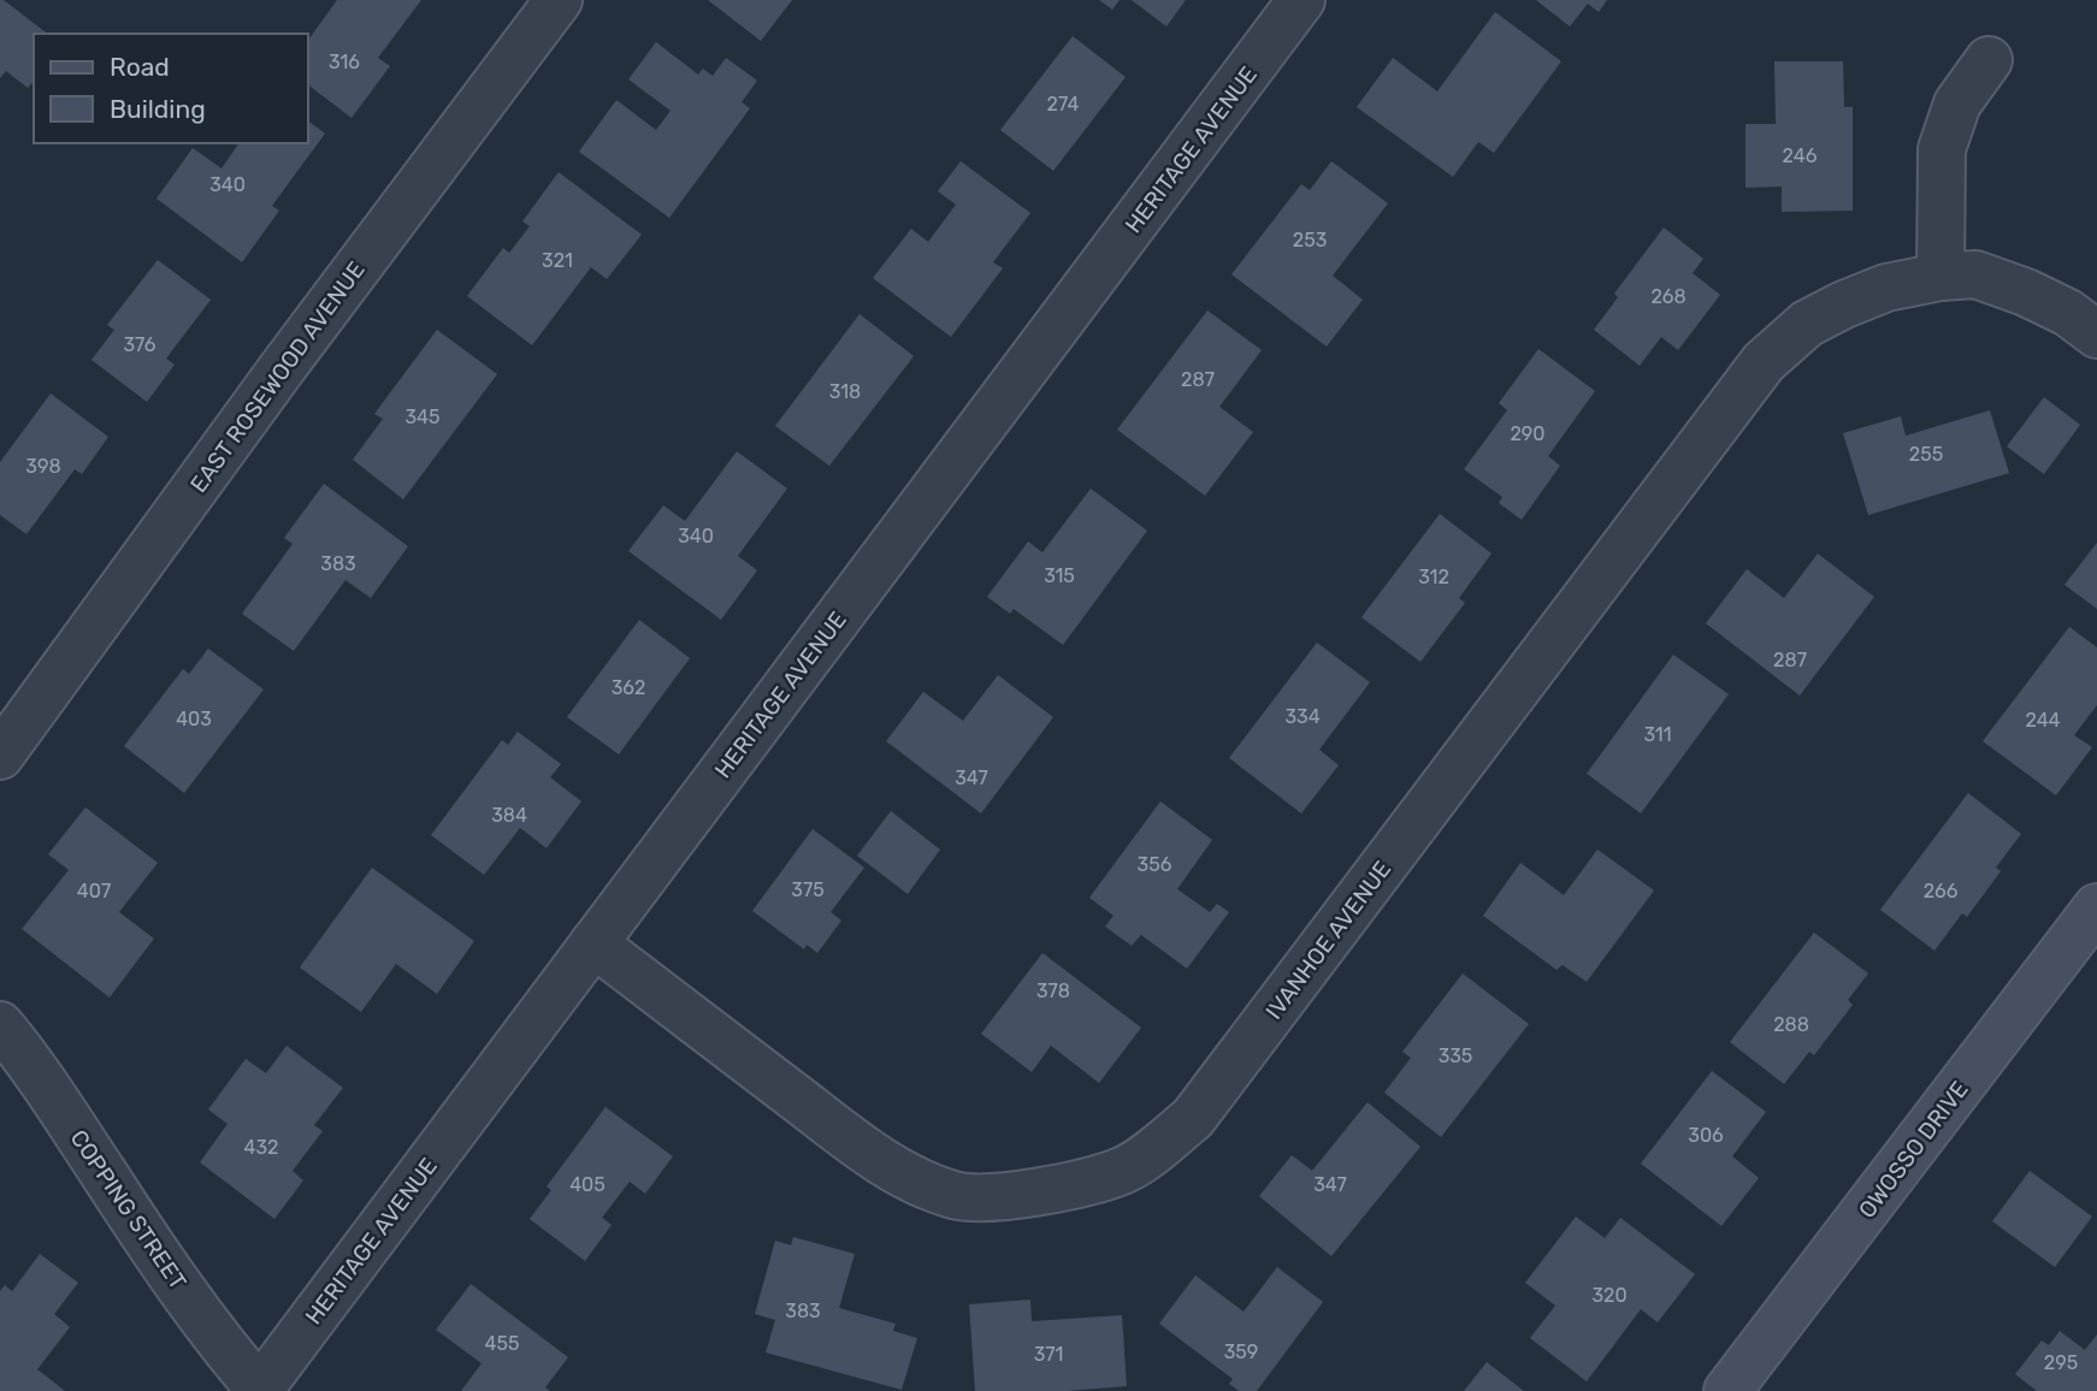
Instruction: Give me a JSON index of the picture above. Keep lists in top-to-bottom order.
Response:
{
  "streets": {
    "street": [
      "HERITAGE AVENUE",
      "EAST ROSEWOOD AVENUE",
      "IVANHOE AVENUE",
      "OWOSSO DRIVE",
      "COPPING STREET"
    ]
  },
  "crossings": [
    ["HERITAGE AVENUE", "IVANHOE AVENUE"],
    ["HERITAGE AVENUE", "COPPING STREET"]
  ],
  "house_numbers": [
    "316",
    "274",
    "246",
    "340",
    "253",
    "321",
    "268",
    "376",
    "287",
    "318",
    "345",
    "290",
    "255",
    "398",
    "340",
    "383",
    "315",
    "312",
    "287",
    "362",
    "334",
    "403",
    "244",
    "311",
    "347",
    "384",
    "356",
    "375",
    "407",
    "266",
    "378",
    "288",
    "335",
    "306",
    "432",
    "405",
    "347",
    "320",
    "383",
    "455",
    "359",
    "371",
    "295"
  ],
  "legend": ["Road", "Building"]
}
